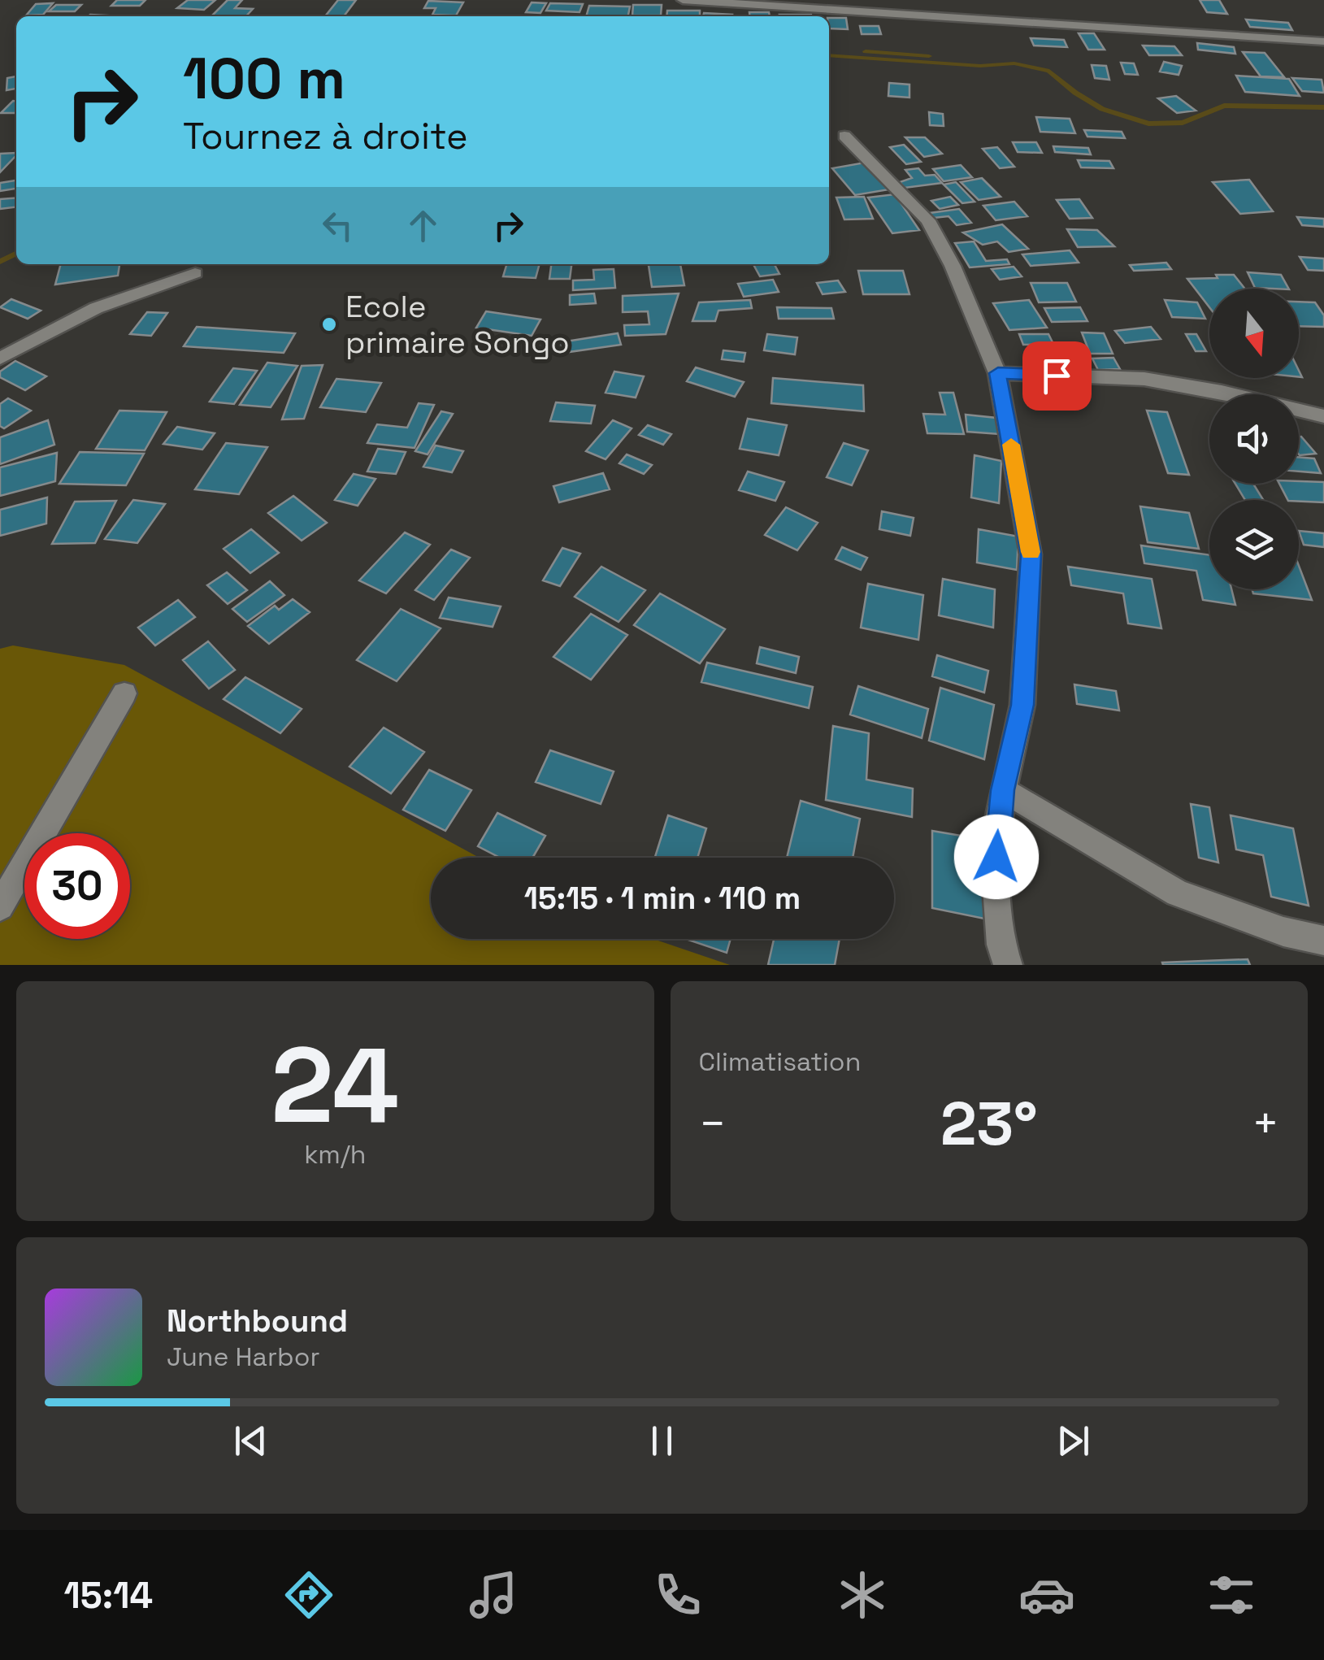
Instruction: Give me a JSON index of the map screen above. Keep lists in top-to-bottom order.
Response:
{
  "places": ["Ecole primaire Songo"],
  "north": "bottom",
  "page": {
    "turn": ["100 m", "Tournez à droite"],
    "limit": "30",
    "trip": "15:15 · 1 min · 110 m",
    "tile": [
      ["24", "km/h"],
      "Climatisation"
    ],
    "heat": ["−", "23°", "+"],
    "song": ["Northbound", "June Harbor"],
    "tabs": "15:14"
  }
}
